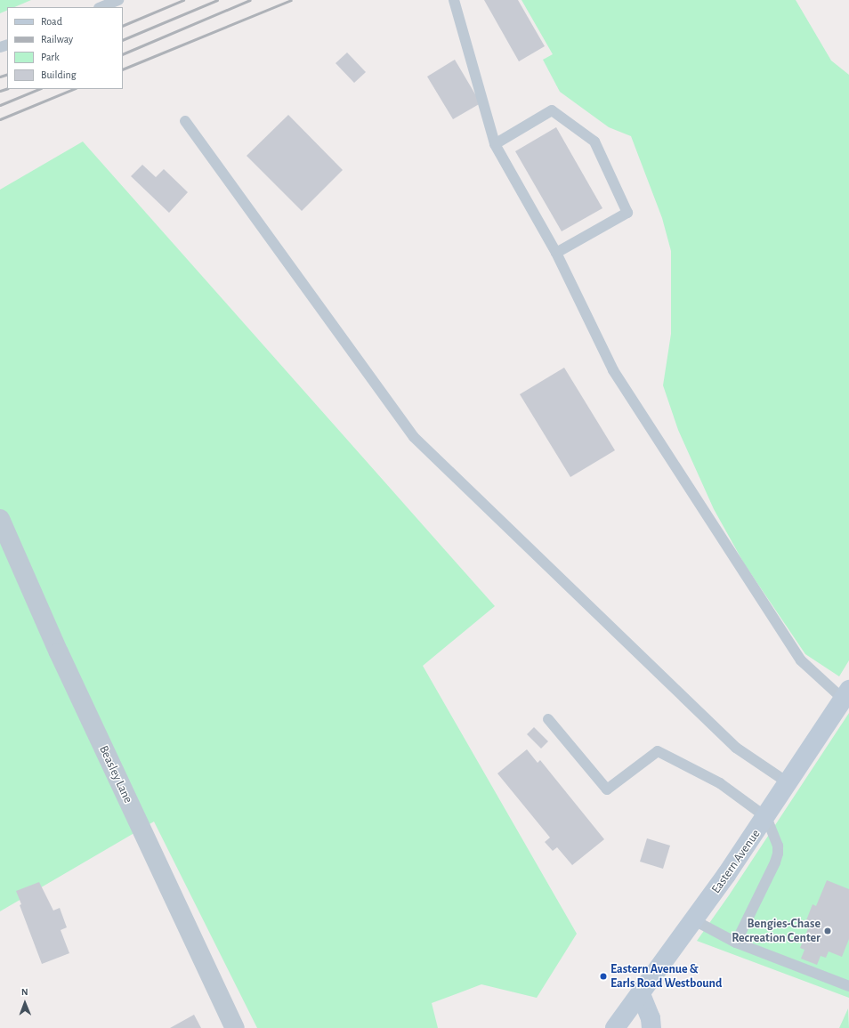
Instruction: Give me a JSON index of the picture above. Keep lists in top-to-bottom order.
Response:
{
  "streets": {
    "main road": ["Eastern Avenue"],
    "street": ["Beasley Lane"]
  },
  "places": ["Bengies-Chase Recreation Center", "Eastern Avenue & Earls Road Westbound"],
  "legend": [
    "Road",
    "Railway",
    "Park",
    "Building"
  ],
  "north": "top"
}
